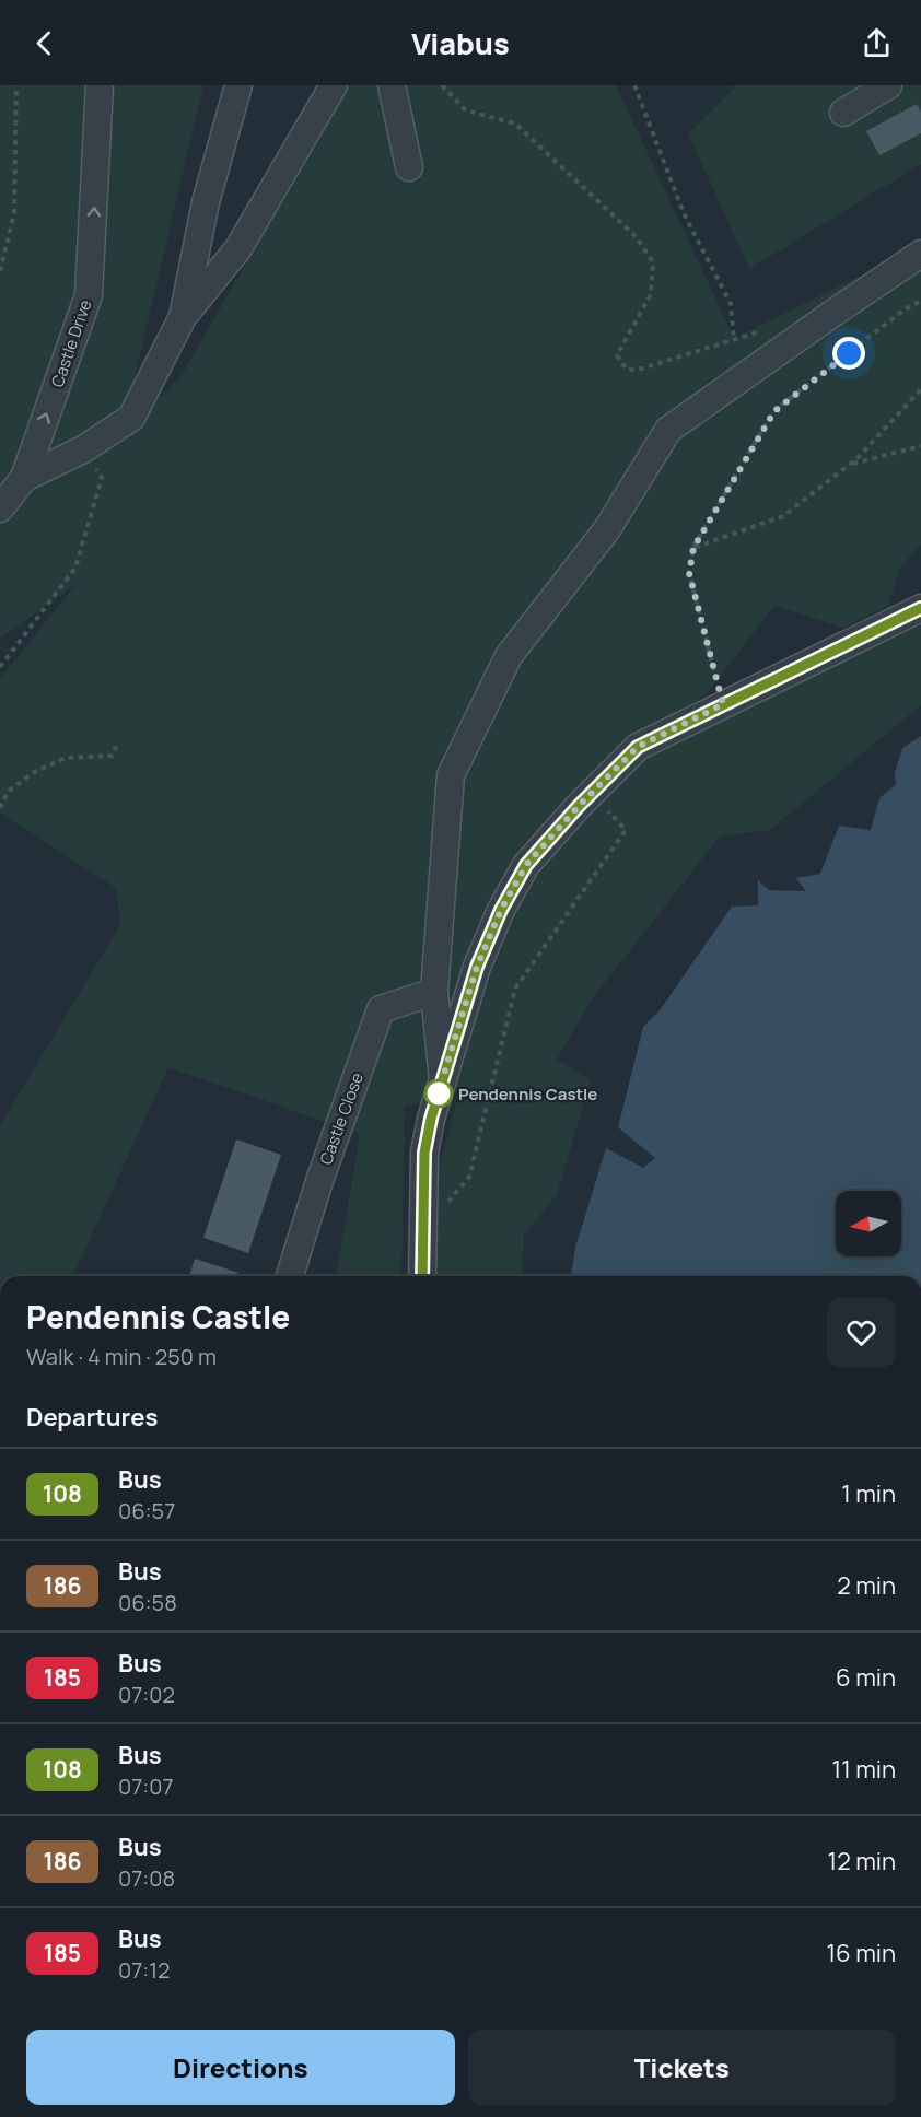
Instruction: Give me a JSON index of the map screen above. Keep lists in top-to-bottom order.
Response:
{
  "streets": {
    "street": ["Castle Drive", "Castle Close"]
  },
  "places": ["Pendennis Castle"],
  "lines": ["bus line 108"],
  "north": "left",
  "page": {
    "header": "Viabus",
    "heading": [
      ["Pendennis Castle", "Walk · 4 min · 250 m"],
      "Departures"
    ],
    "list": [
      {
        "mark": "108",
        "name": "Bus",
        "note": "06:57",
        "value": "1 min"
      },
      {
        "mark": "186",
        "name": "Bus",
        "note": "06:58",
        "value": "2 min"
      },
      {
        "mark": "185",
        "name": "Bus",
        "note": "07:02",
        "value": "6 min"
      },
      {
        "mark": "108",
        "name": "Bus",
        "note": "07:07",
        "value": "11 min"
      },
      {
        "mark": "186",
        "name": "Bus",
        "note": "07:08",
        "value": "12 min"
      },
      {
        "mark": "185",
        "name": "Bus",
        "note": "07:12",
        "value": "16 min"
      }
    ],
    "buttons": ["Directions", "Tickets"]
  }
}
